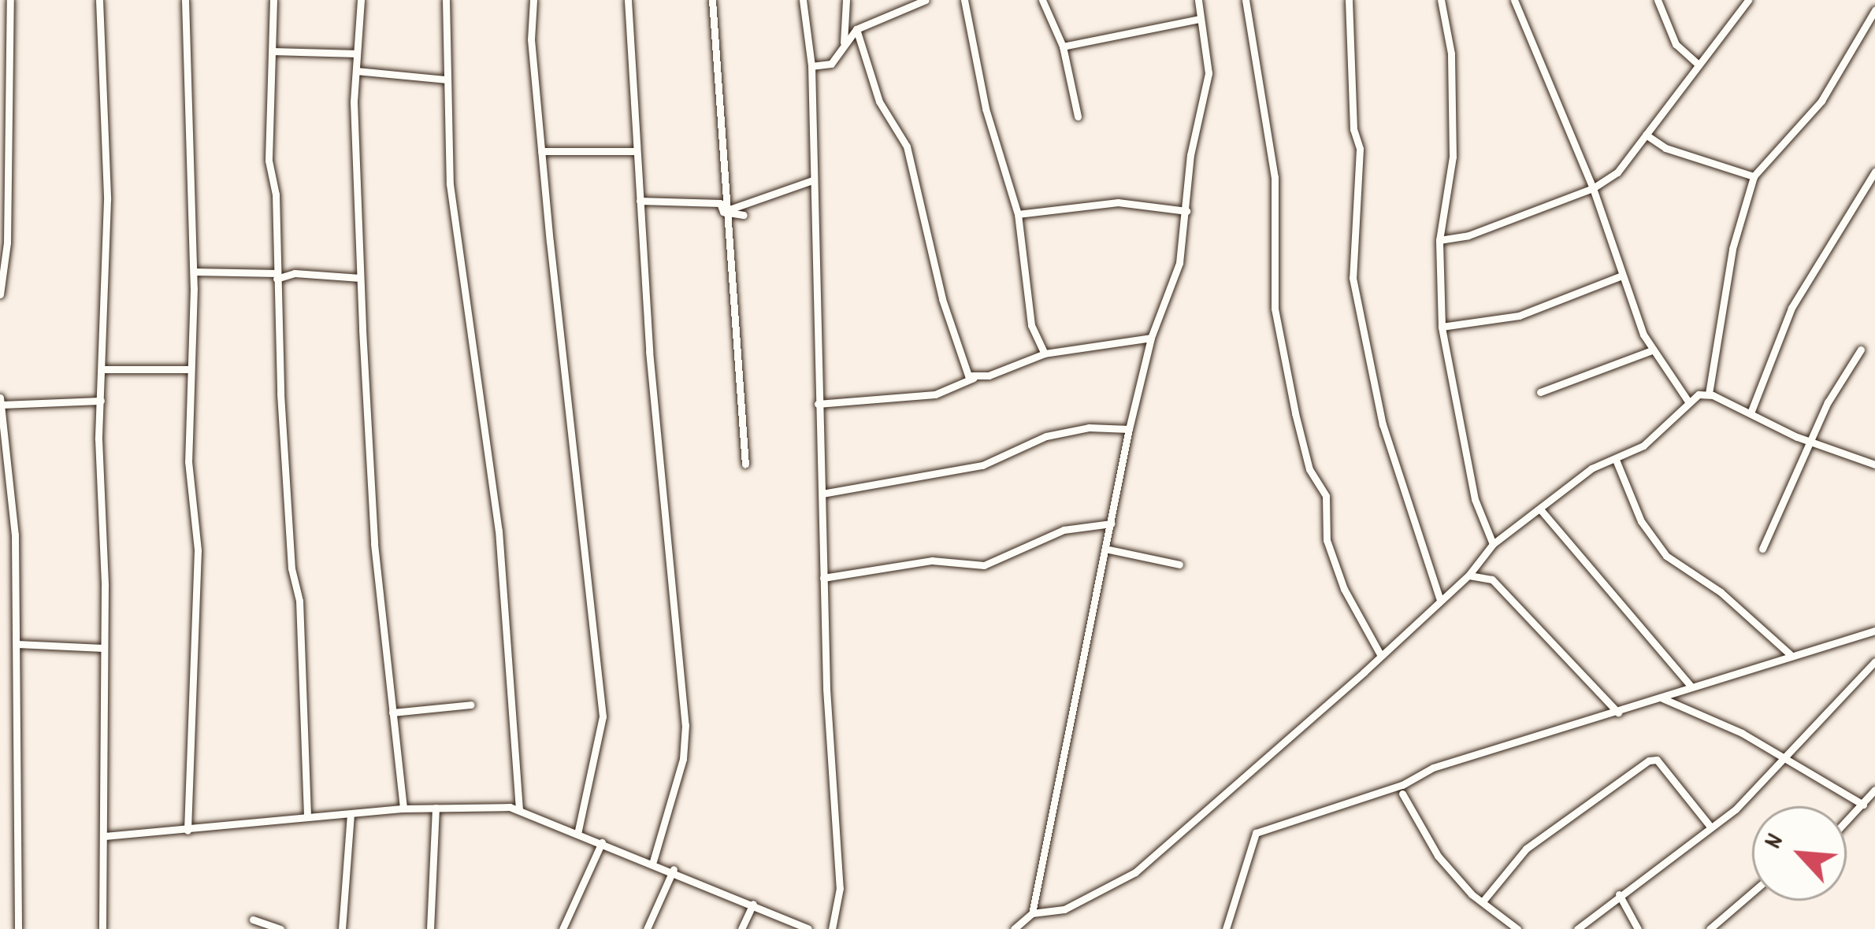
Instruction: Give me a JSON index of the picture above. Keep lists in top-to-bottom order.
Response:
{
  "north": "top left"
}
